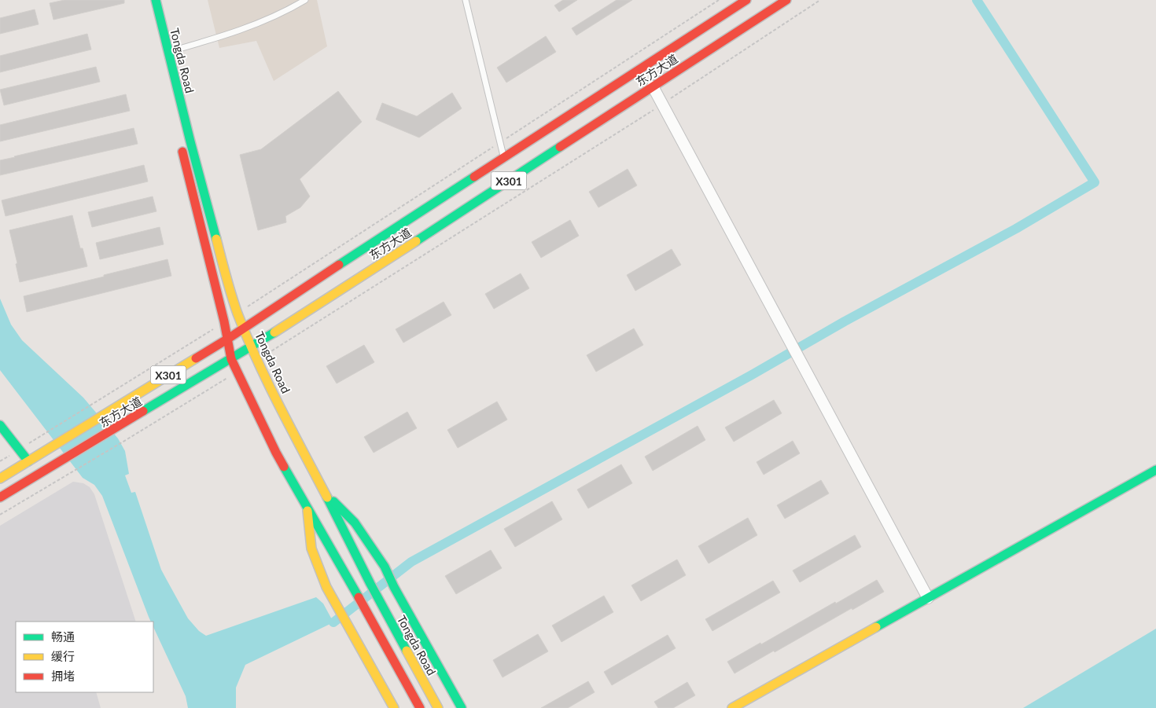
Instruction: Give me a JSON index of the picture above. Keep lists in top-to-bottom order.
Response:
{
  "streets": {
    "main road": ["Tongda Road", "东方大道", "X301"]
  },
  "crossings": [
    ["Tongda Road", "东方大道"]
  ],
  "legend": ["畅通", "缓行", "拥堵"]
}
